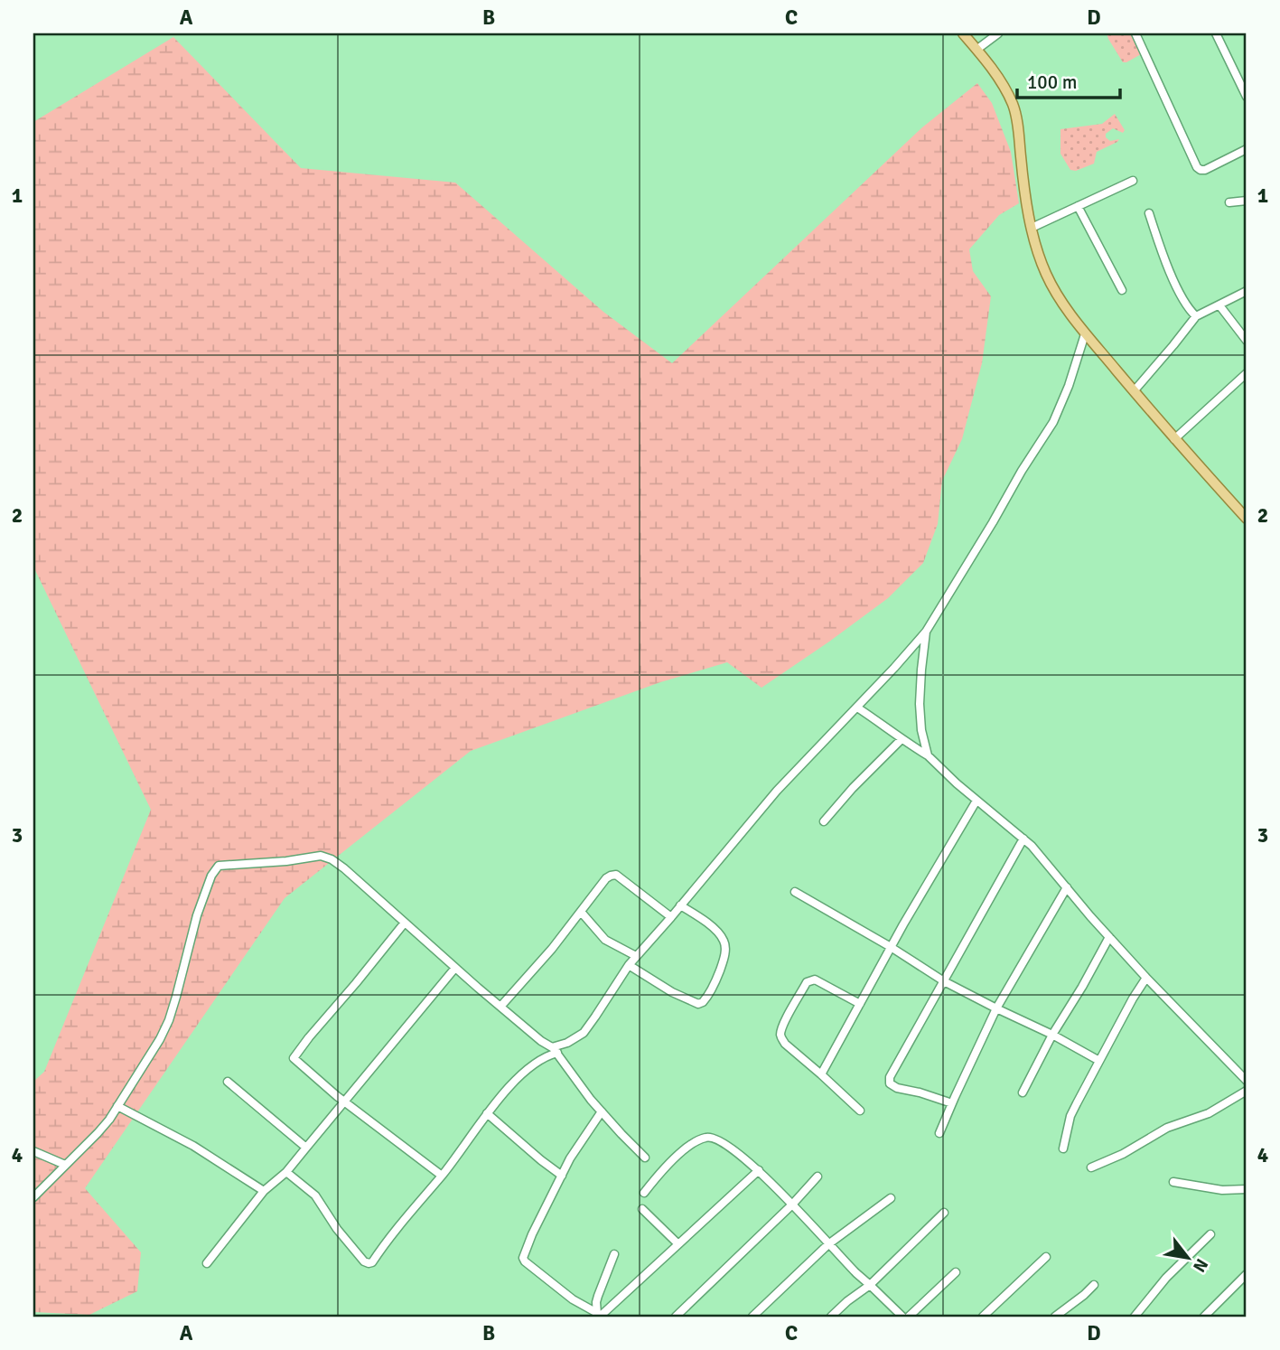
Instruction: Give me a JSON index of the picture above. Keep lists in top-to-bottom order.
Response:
{
  "scale_bar": "100 m",
  "north": "bottom right",
  "grid": {
    "columns": [
      "A",
      "B",
      "C",
      "D"
    ],
    "rows": [
      "1",
      "2",
      "3",
      "4"
    ]
  }
}
